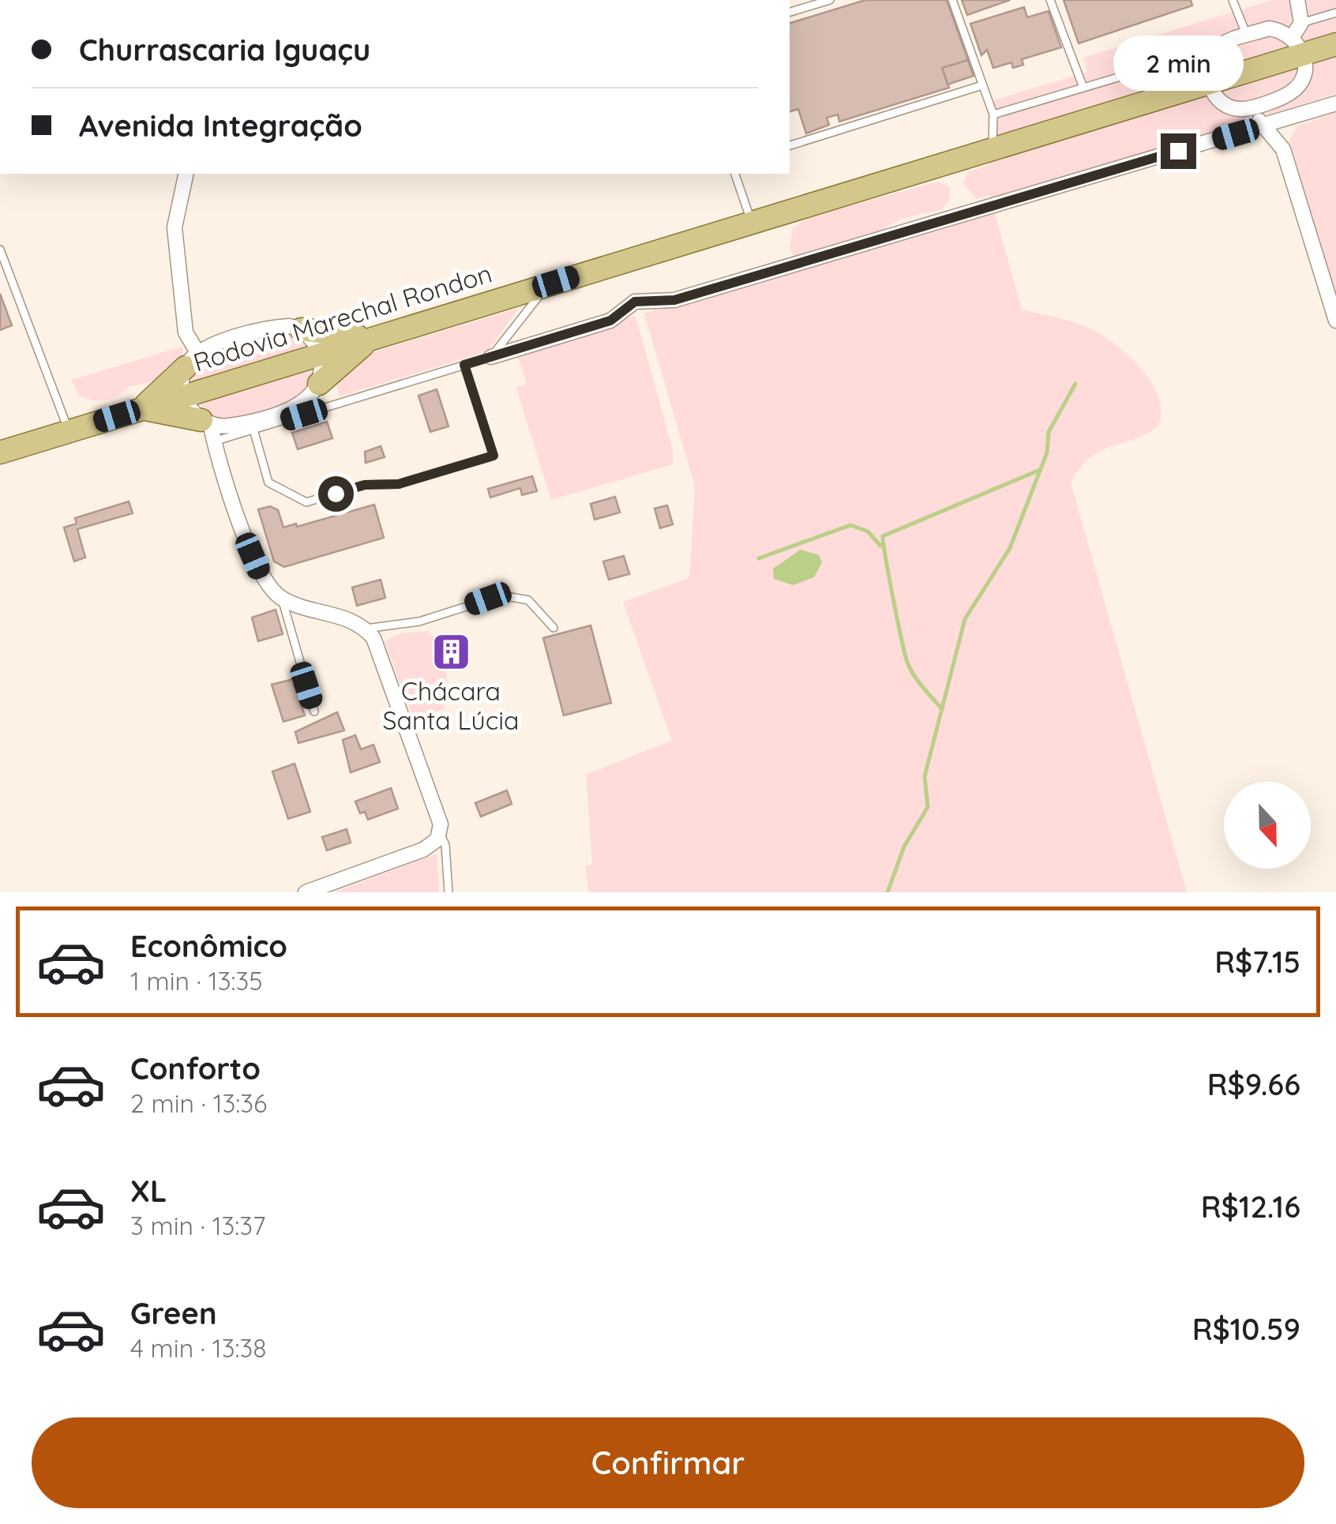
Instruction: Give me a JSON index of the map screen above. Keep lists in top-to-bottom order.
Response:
{
  "streets": {
    "main road": ["Rodovia Marechal Rondon"]
  },
  "places": {
    "building": ["Chácara Santa Lúcia"]
  },
  "north": "bottom",
  "page": {
    "banner": ["Churrascaria Iguaçu", "Avenida Integração"],
    "bubble": "2 min",
    "list": [
      {
        "name": "Econômico",
        "note": "1 min · 13:35",
        "value": "R$7.15"
      },
      {
        "name": "Conforto",
        "note": "2 min · 13:36",
        "value": "R$9.66"
      },
      {
        "name": "XL",
        "note": "3 min · 13:37",
        "value": "R$12.16"
      },
      {
        "name": "Green",
        "note": "4 min · 13:38",
        "value": "R$10.59"
      }
    ],
    "buttons": "Confirmar"
  }
}
